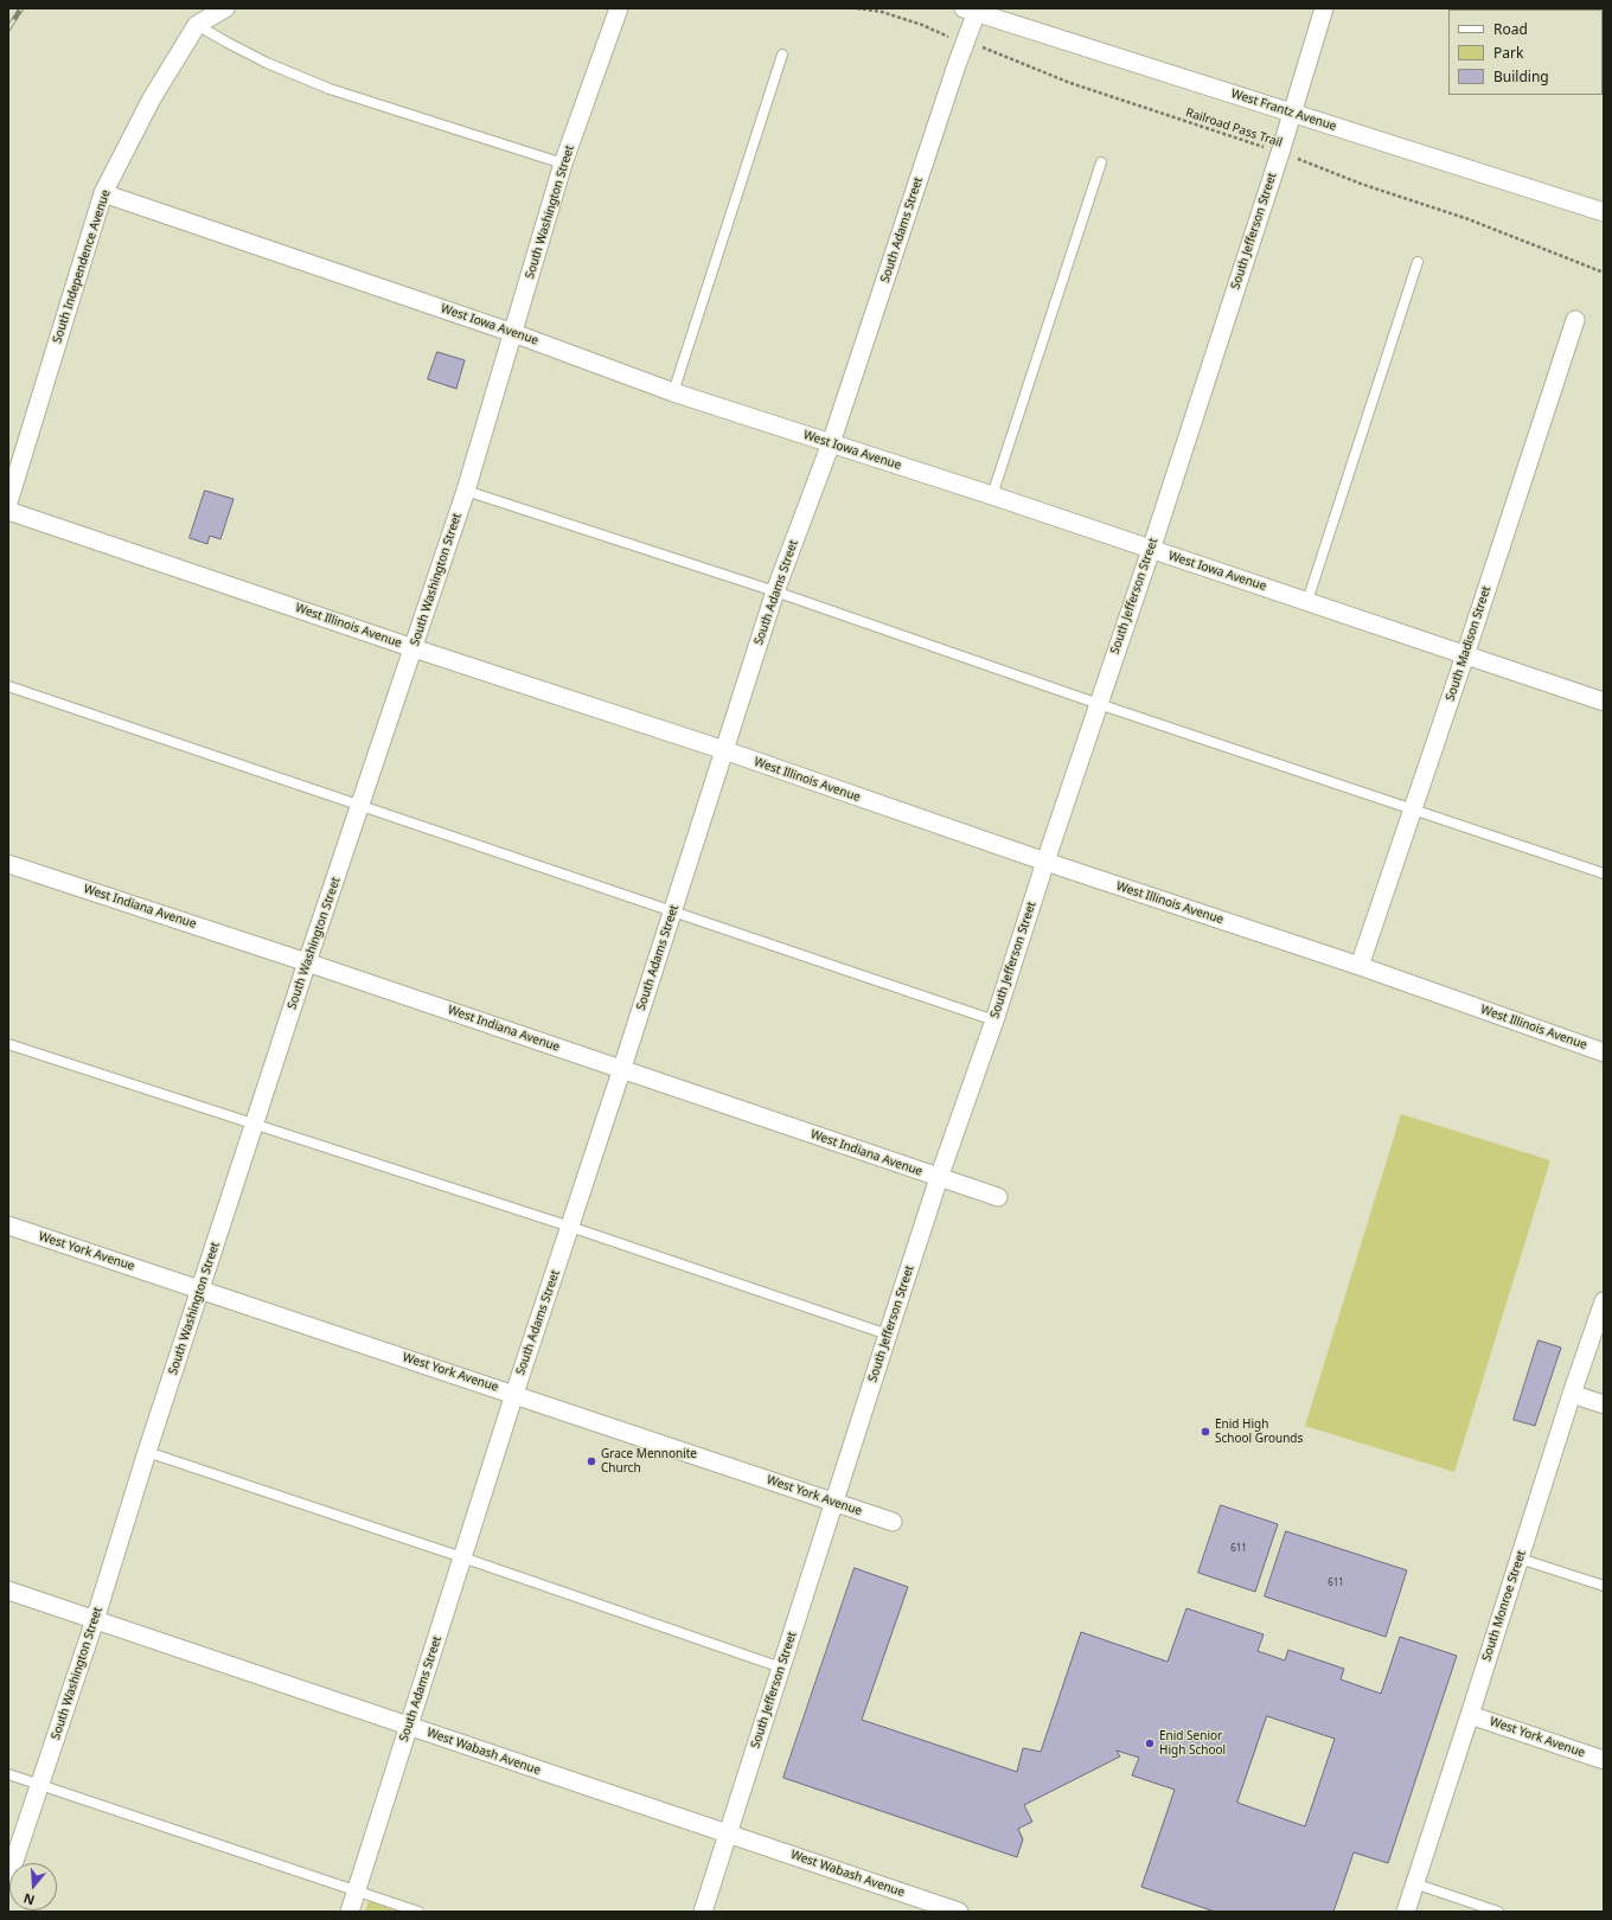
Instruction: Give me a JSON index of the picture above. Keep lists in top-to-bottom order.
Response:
{
  "streets": {
    "street": [
      "West Frantz Avenue",
      "South Washington Street",
      "South Adams Street",
      "South Jefferson Street",
      "South Independence Avenue",
      "West Iowa Avenue",
      "West Illinois Avenue",
      "South Madison Street",
      "West Indiana Avenue",
      "West York Avenue",
      "South Monroe Street",
      "West Wabash Avenue"
    ],
    "path": ["Railroad Pass Trail"]
  },
  "crossings": [
    ["West Frantz Avenue", "South Adams Street"],
    ["West Frantz Avenue", "South Jefferson Street"],
    ["Railroad Pass Trail", "South Adams Street"],
    ["Railroad Pass Trail", "South Jefferson Street"],
    ["South Washington Street", "West Iowa Avenue"],
    ["South Washington Street", "West Illinois Avenue"],
    ["South Washington Street", "West Indiana Avenue"],
    ["South Washington Street", "West York Avenue"],
    ["South Washington Street", "West Wabash Avenue"],
    ["South Adams Street", "West Iowa Avenue"],
    ["South Adams Street", "West Illinois Avenue"],
    ["South Adams Street", "West Indiana Avenue"],
    ["South Adams Street", "West York Avenue"],
    ["South Adams Street", "West Wabash Avenue"],
    ["South Jefferson Street", "West Iowa Avenue"],
    ["South Jefferson Street", "West Illinois Avenue"],
    ["South Jefferson Street", "West Indiana Avenue"],
    ["South Jefferson Street", "West York Avenue"],
    ["South Jefferson Street", "West Wabash Avenue"],
    ["South Independence Avenue", "West Iowa Avenue"],
    ["West Iowa Avenue", "South Madison Street"],
    ["West Illinois Avenue", "South Madison Street"],
    ["West York Avenue", "South Monroe Street"]
  ],
  "places": ["Enid High School Grounds", "Grace Mennonite Church", "Enid Senior High School"],
  "house_numbers": ["611", "611"],
  "legend": ["Road", "Park", "Building"],
  "north": "bottom"
}
